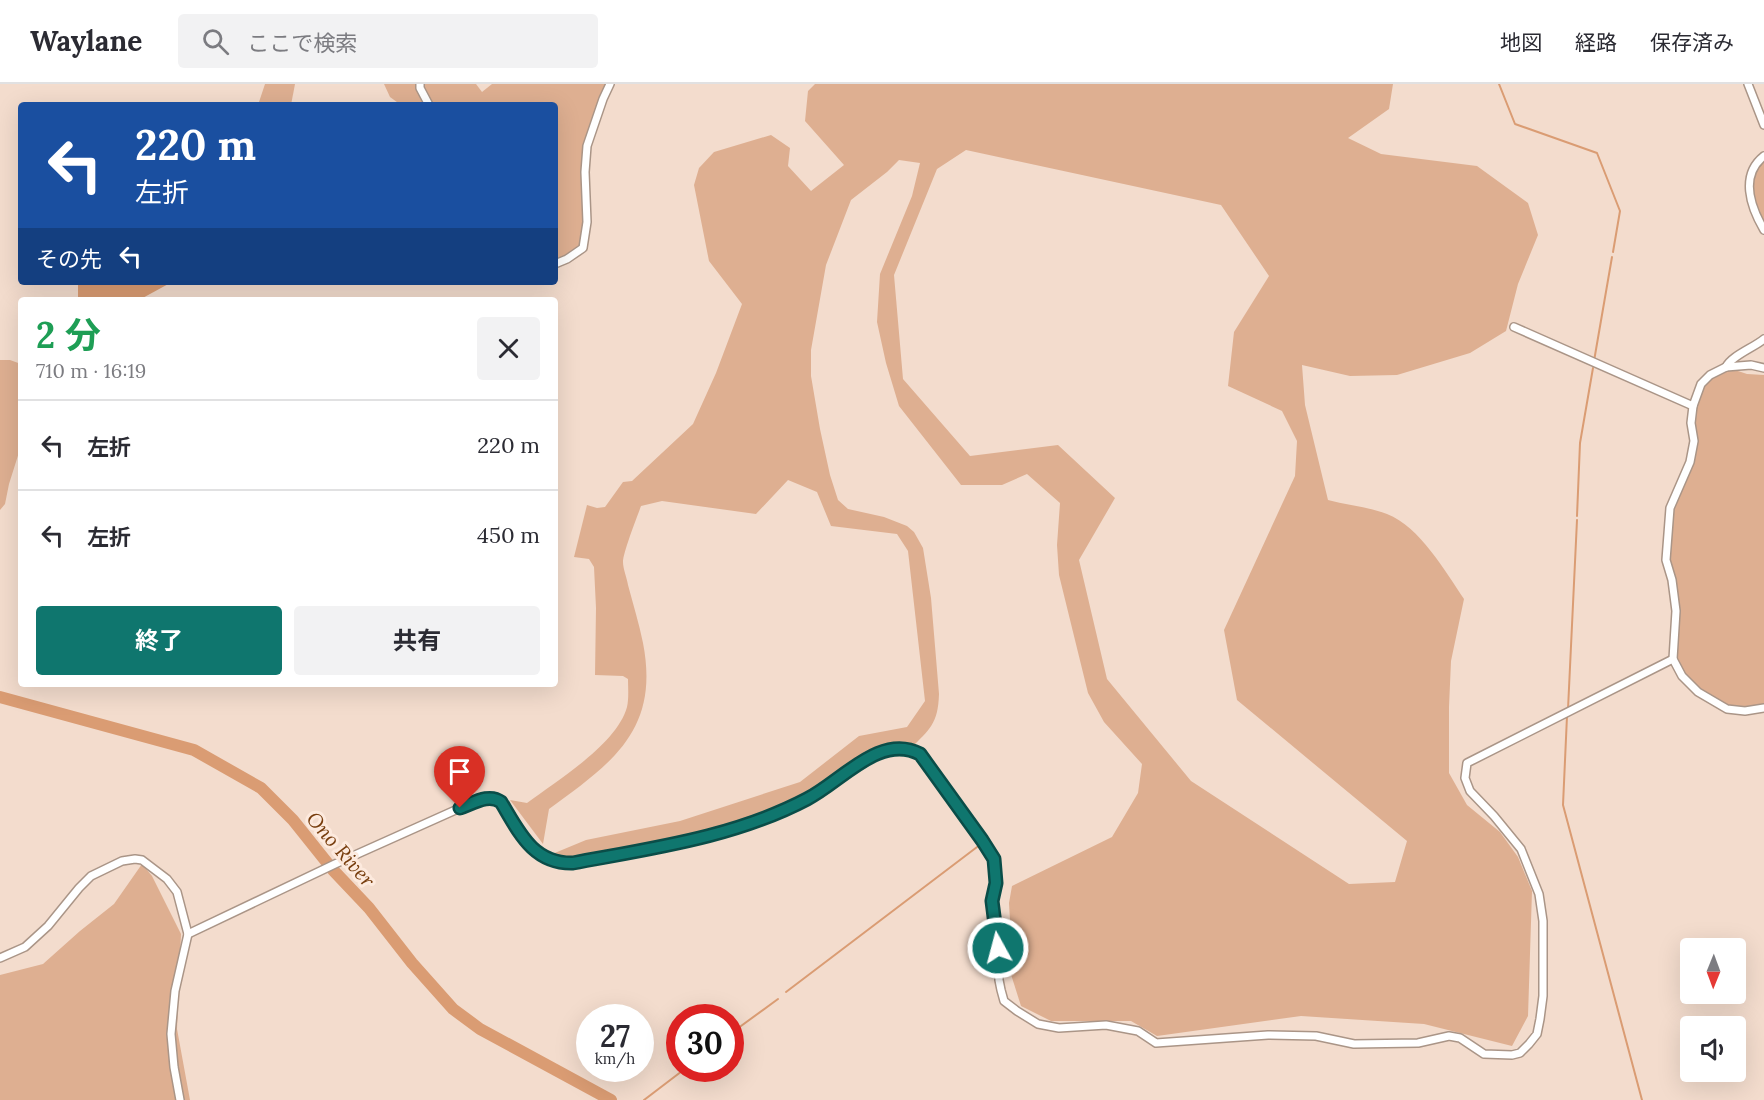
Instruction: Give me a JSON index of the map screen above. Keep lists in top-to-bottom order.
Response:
{
  "water": ["Ono River"],
  "north": "bottom",
  "page": {
    "header": "Waylane",
    "search": "ここで検索",
    "nav": ["地図", "経路", "保存済み"],
    "turn": ["220 m", "左折"],
    "then": "その先",
    "heading": ["2 分", "710 m · 16:19"],
    "list": [
      {
        "name": "左折",
        "value": "220 m"
      },
      {
        "name": "左折",
        "value": "450 m"
      }
    ],
    "buttons": ["終了", "共有"],
    "speed": "27 km/h",
    "limit": "30"
  }
}
